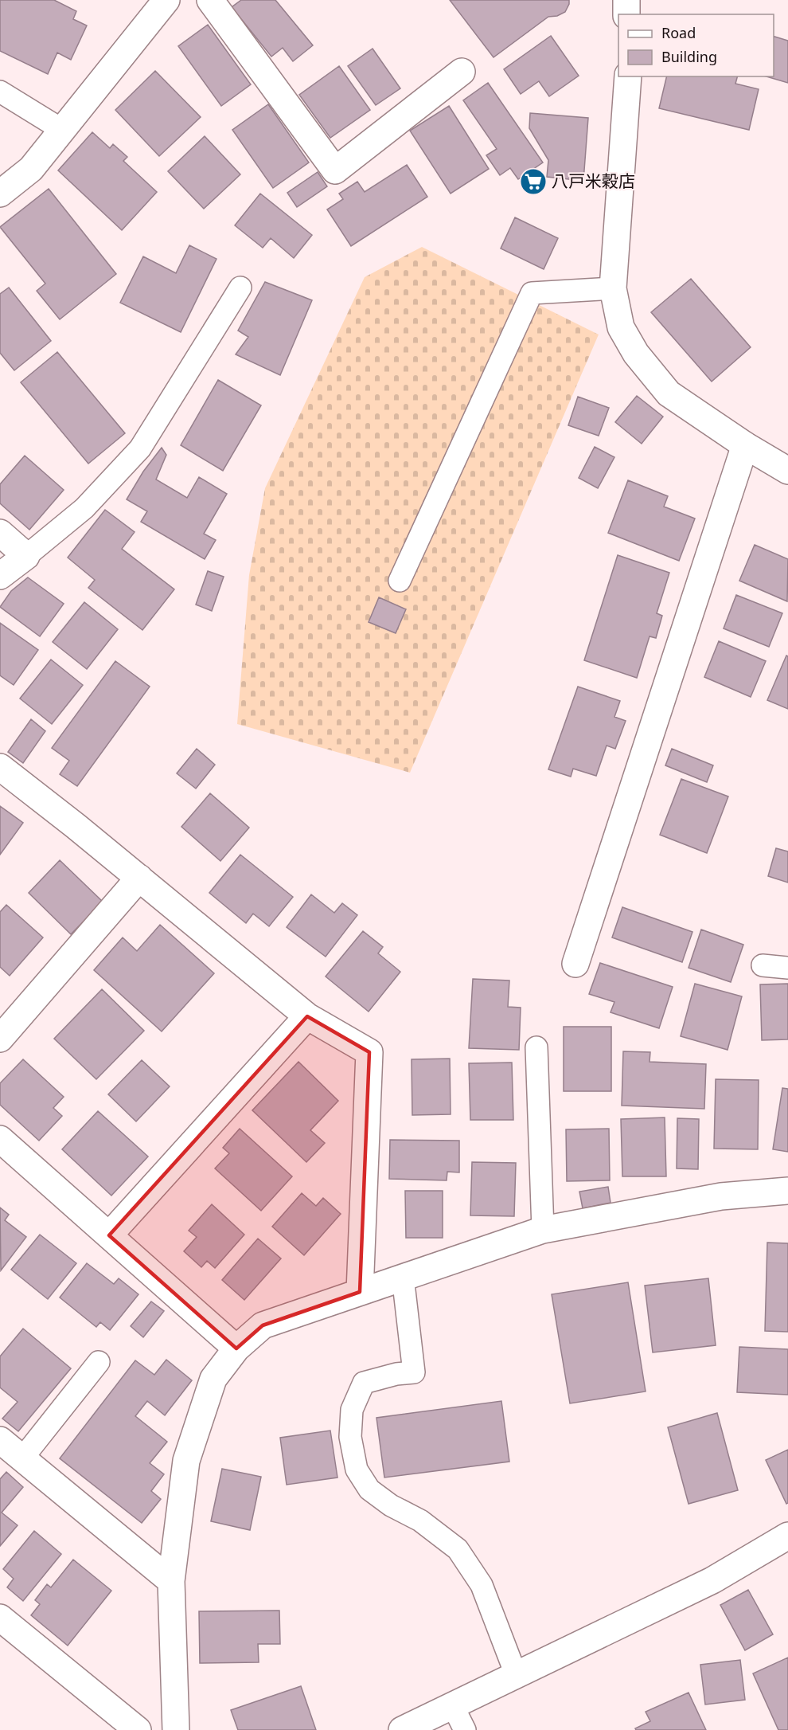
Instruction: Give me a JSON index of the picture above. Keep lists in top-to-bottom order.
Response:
{
  "places": {
    "supermarket": ["八戸米穀店"]
  },
  "legend": ["Road", "Building"]
}
